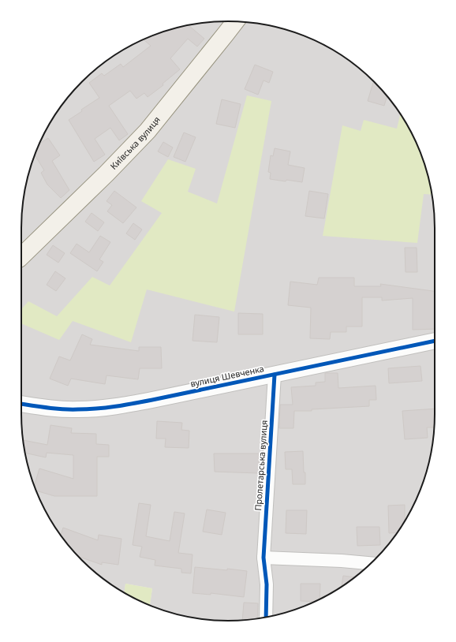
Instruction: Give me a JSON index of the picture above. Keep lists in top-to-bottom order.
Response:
{
  "streets": {
    "main road": ["Київська вулиця"],
    "street": ["вулиця Шевченка", "Пролетарська вулиця"]
  },
  "crossings": [
    ["вулиця Шевченка", "Пролетарська вулиця"]
  ]
}
